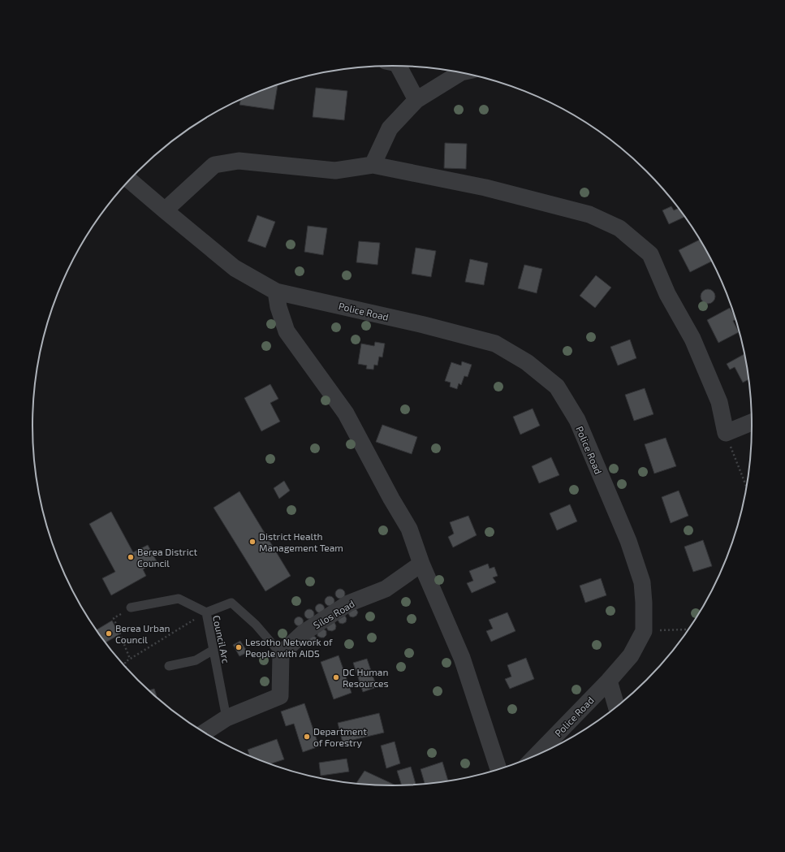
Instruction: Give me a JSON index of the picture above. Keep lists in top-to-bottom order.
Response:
{
  "streets": {
    "street": ["Police Road", "Silos Road"],
    "lane": ["Council Arc"]
  },
  "places": [
    "District Health Management Team",
    "Berea District Council",
    "Berea Urban Council",
    "Lesotho Network of People with AIDS",
    "DC Human Resources",
    "Department of Forestry"
  ]
}
